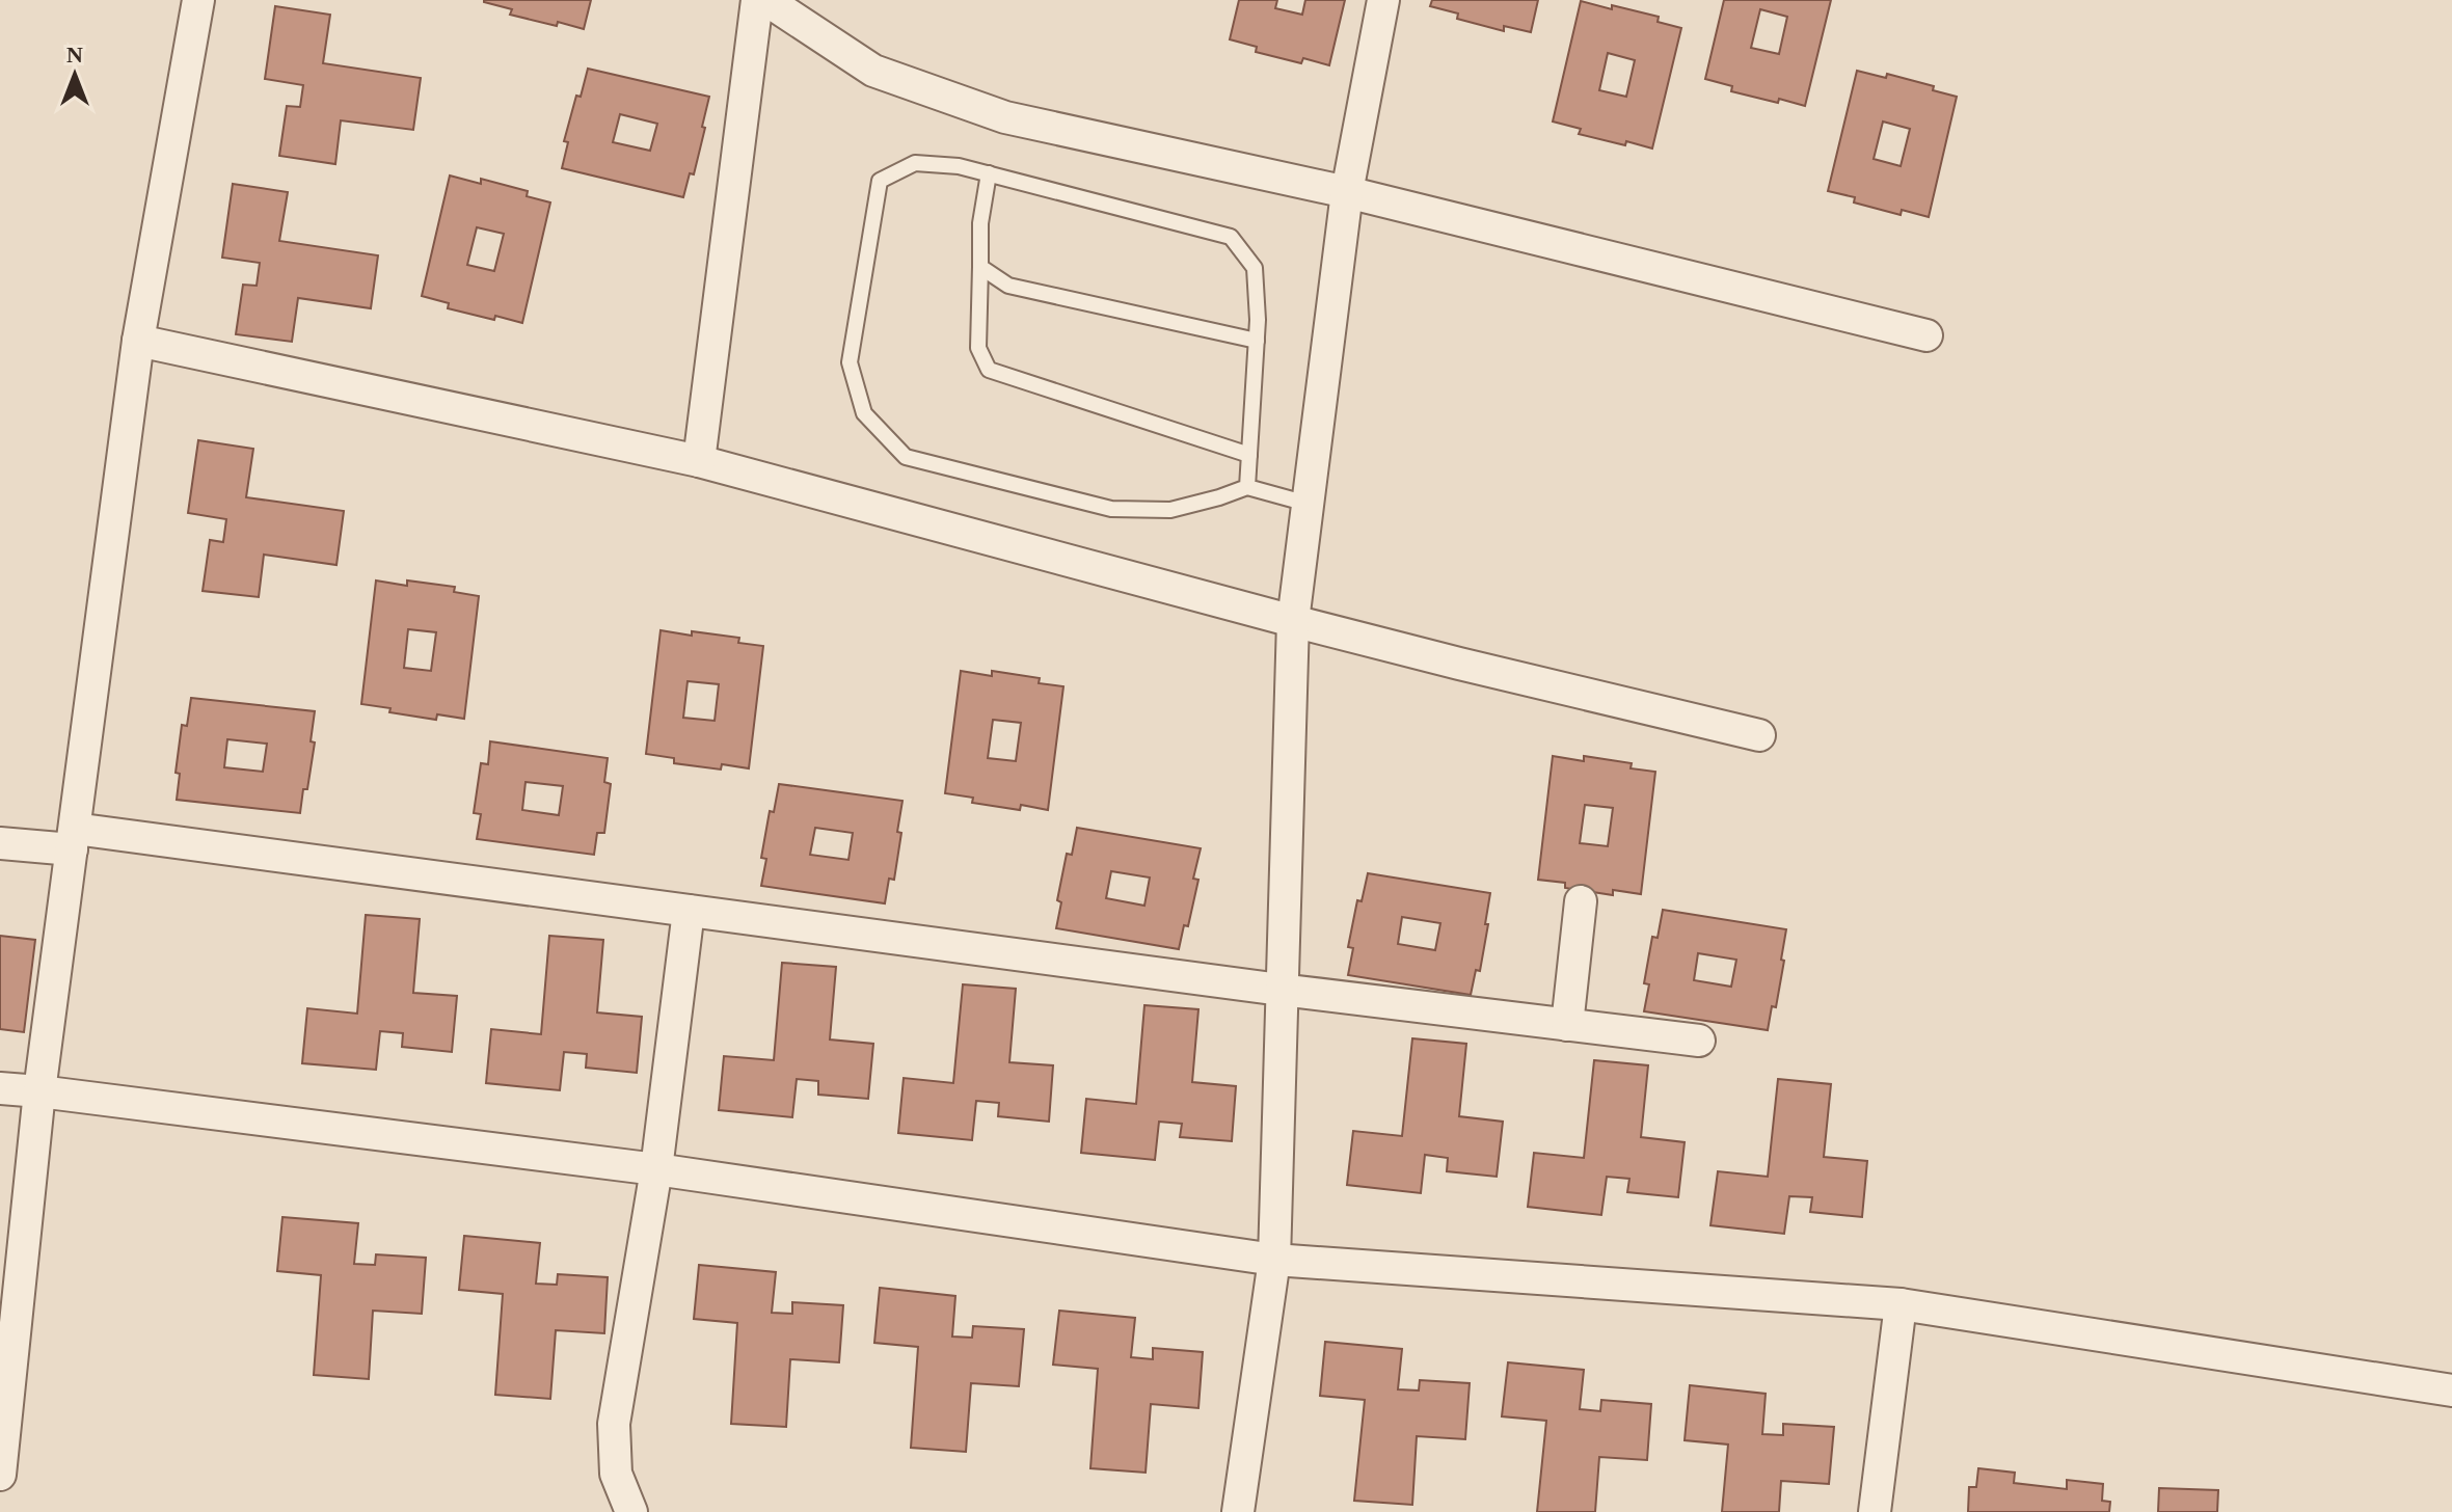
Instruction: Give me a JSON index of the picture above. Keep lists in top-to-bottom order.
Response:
{
  "north": "top"
}
